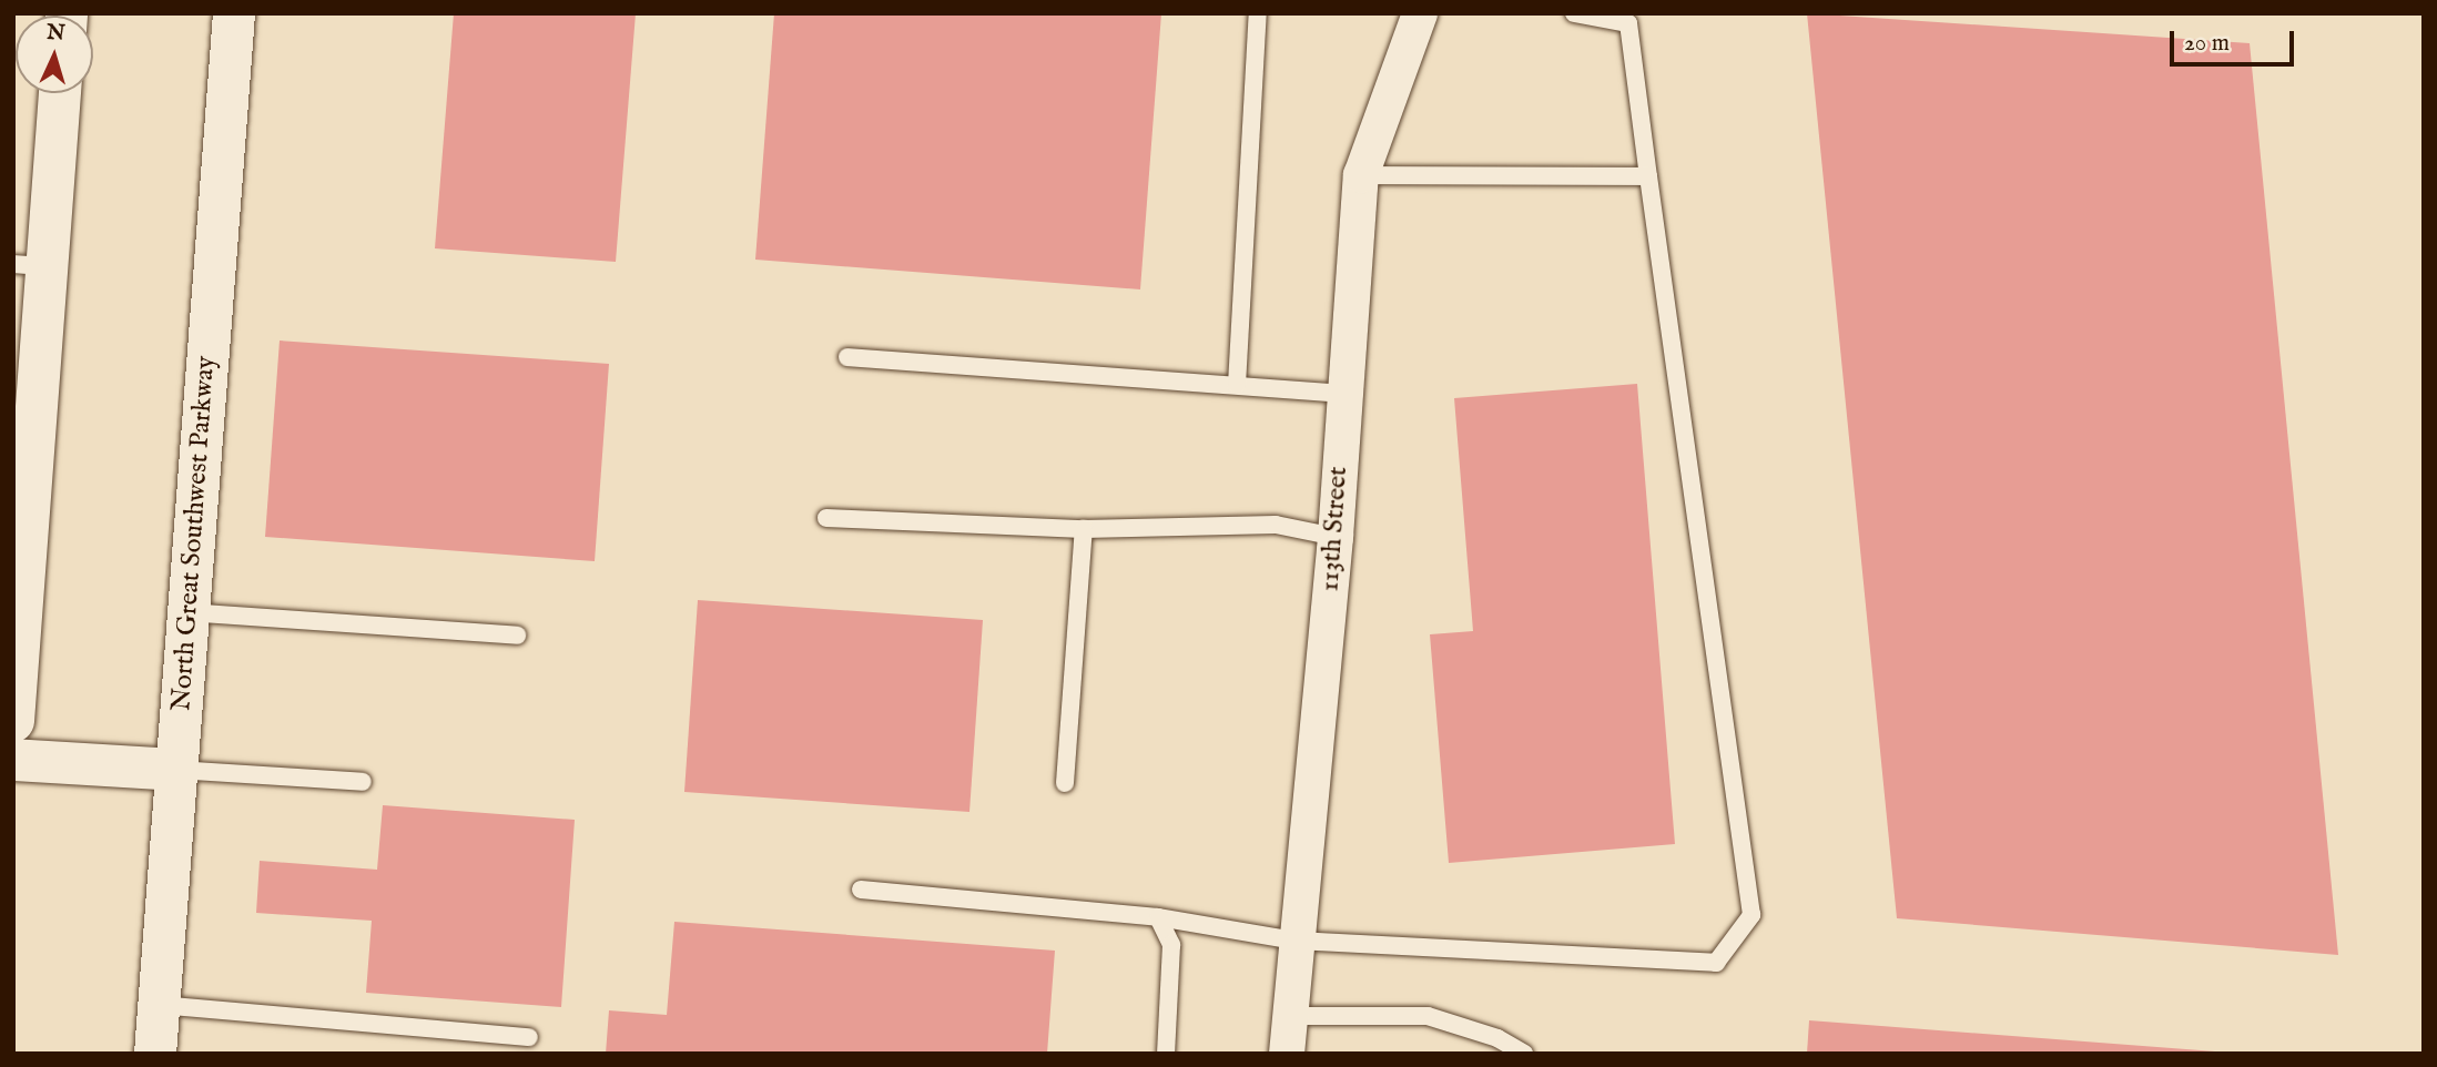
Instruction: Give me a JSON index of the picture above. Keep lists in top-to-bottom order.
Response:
{
  "streets": {
    "street": ["113th Street", "North Great Southwest Parkway"]
  },
  "scale_bar": "20 m",
  "north": "top"
}
